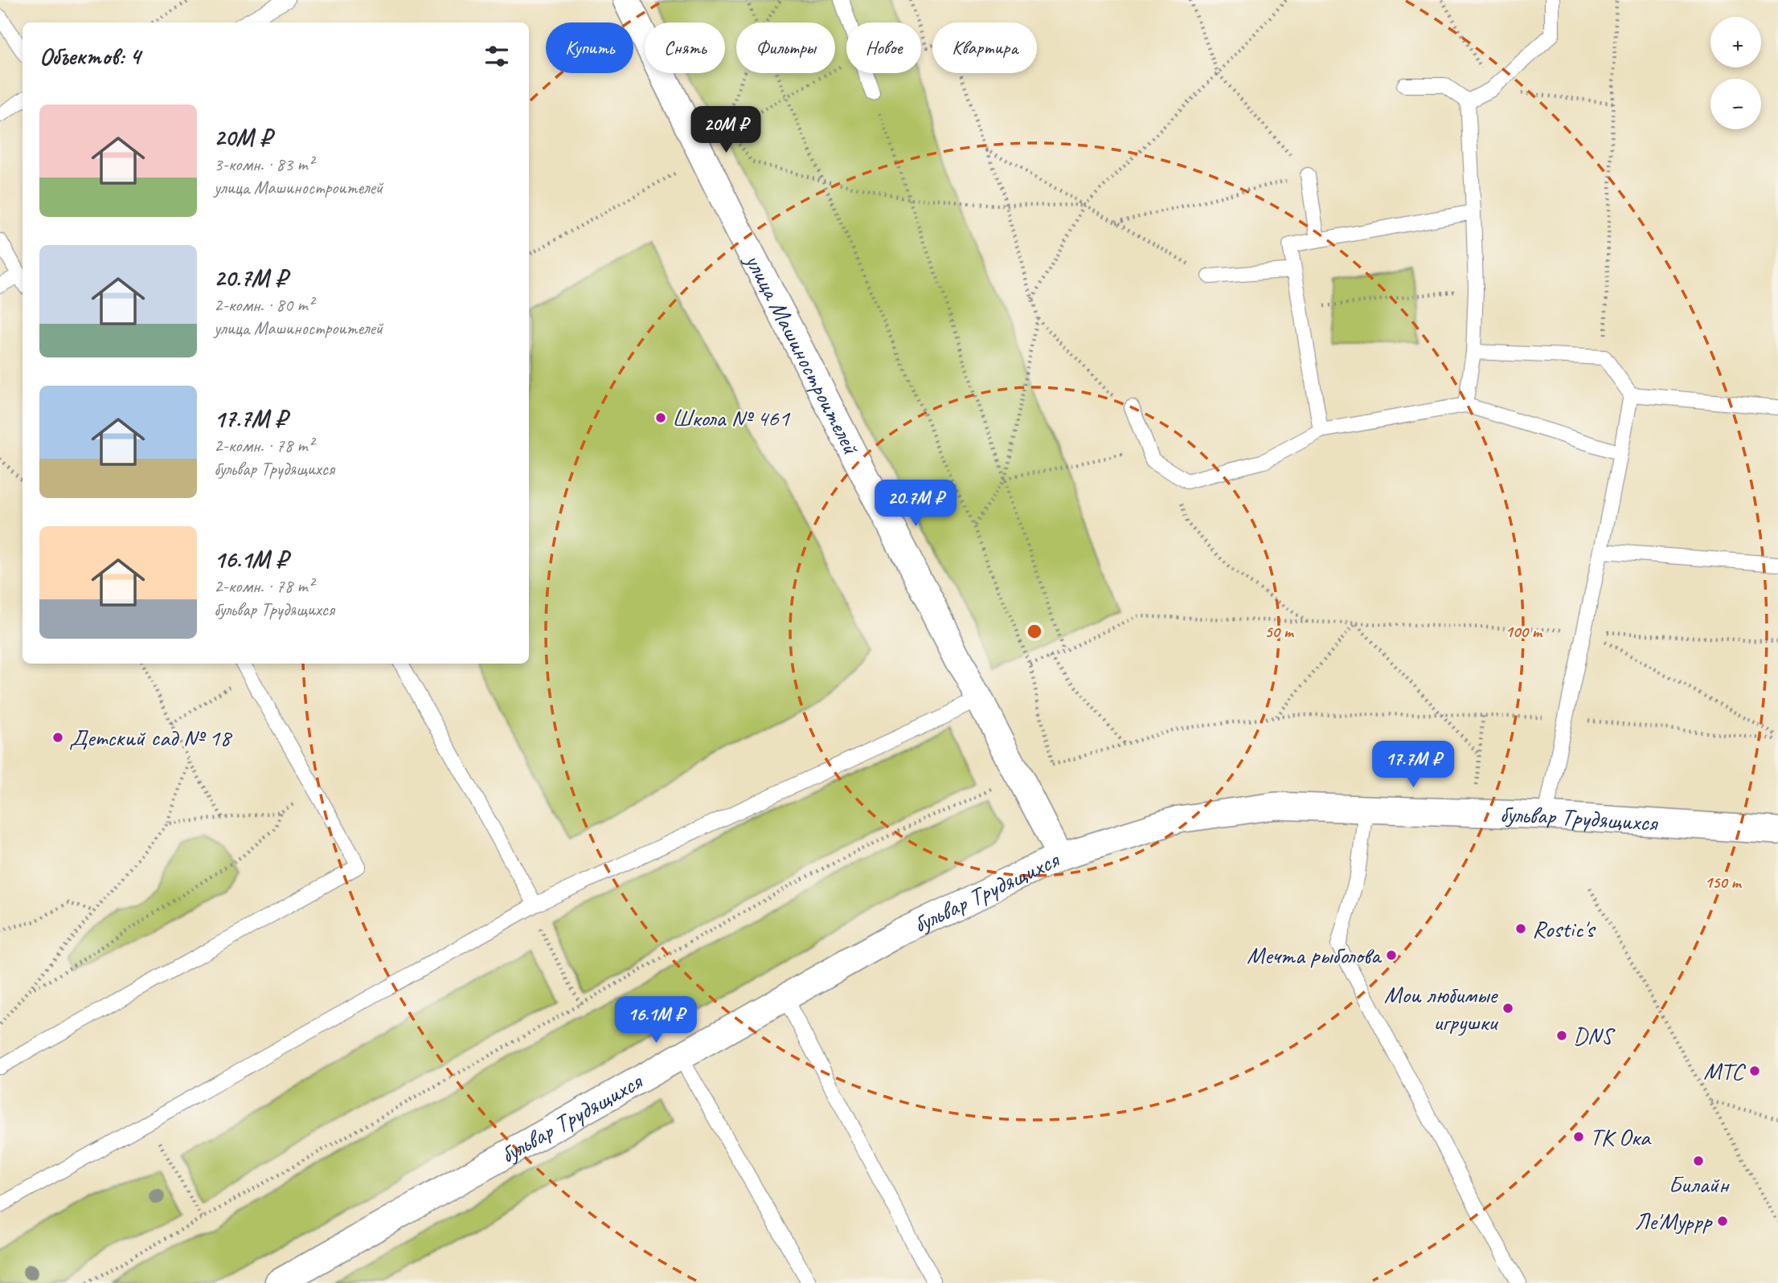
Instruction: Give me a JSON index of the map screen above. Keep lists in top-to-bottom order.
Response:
{
  "streets": {
    "street": ["улица Машиностроителей", "бульвар Трудящихся"]
  },
  "crossings": [
    ["улица Машиностроителей", "бульвар Трудящихся"]
  ],
  "places": [
    "Школа № 461",
    "Детский сад № 18",
    "Rostic's",
    "Мечта рыболова",
    "Мои любимые игрушки",
    "DNS",
    "МТС",
    "ТК Ока",
    "Билайн",
    "Ле'Муррр"
  ],
  "page": {
    "map_buttons": ["+", "−"],
    "chip": [
      "Купить",
      "Снять",
      "Фильтры",
      "Новое",
      "Квартира"
    ],
    "heading": "Объектов: 4",
    "list": [
      {
        "name": "20M ₽",
        "note": "3-комн. · 83 m² · улица Машиностроителей"
      },
      {
        "name": "20.7M ₽",
        "note": "2-комн. · 80 m² · улица Машиностроителей"
      },
      {
        "name": "17.7M ₽",
        "note": "2-комн. · 78 m² · бульвар Трудящихся"
      },
      {
        "name": "16.1M ₽",
        "note": "2-комн. · 78 m² · бульвар Трудящихся"
      }
    ],
    "price": [
      "20M ₽",
      "20.7M ₽",
      "17.7M ₽",
      "16.1M ₽"
    ]
  },
  "rings": ["50 m", "100 m", "150 m"]
}
